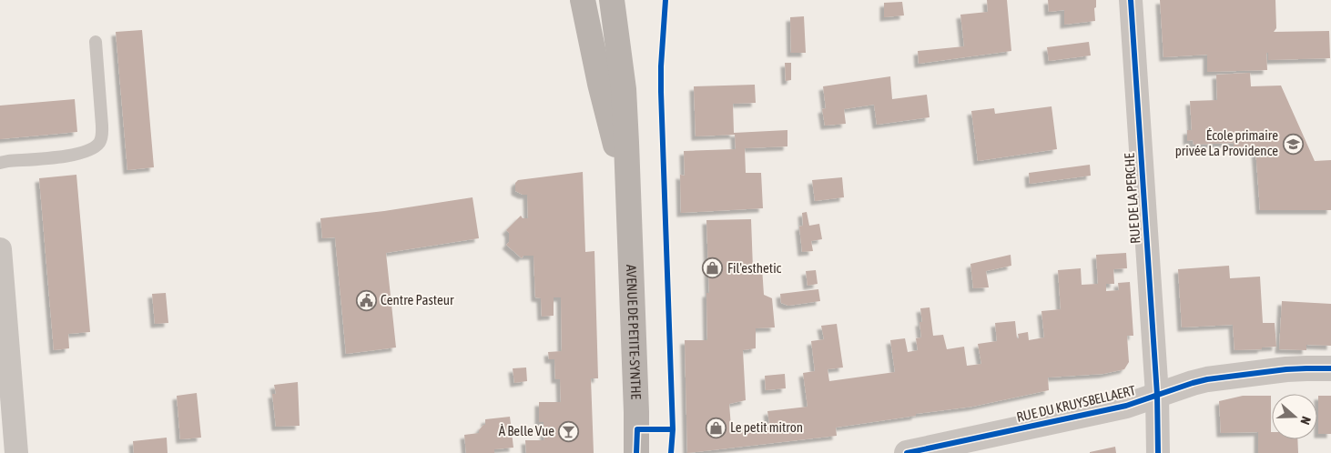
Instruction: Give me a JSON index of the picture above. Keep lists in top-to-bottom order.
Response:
{
  "streets": {
    "main road": ["AVENUE DE PETITE-SYNTHE"],
    "street": ["RUE DE LA PERCHE", "RUE DU KRUYSBELLAERT"]
  },
  "crossings": [
    ["RUE DE LA PERCHE", "RUE DU KRUYSBELLAERT"]
  ],
  "places": {
    "school or university": ["École primaire privée La Providence"],
    "shop": ["Fil'esthetic", "Le petit mitron"],
    "public building": ["Centre Pasteur"],
    "bar": ["À Belle Vue"]
  },
  "north": "right"
}
